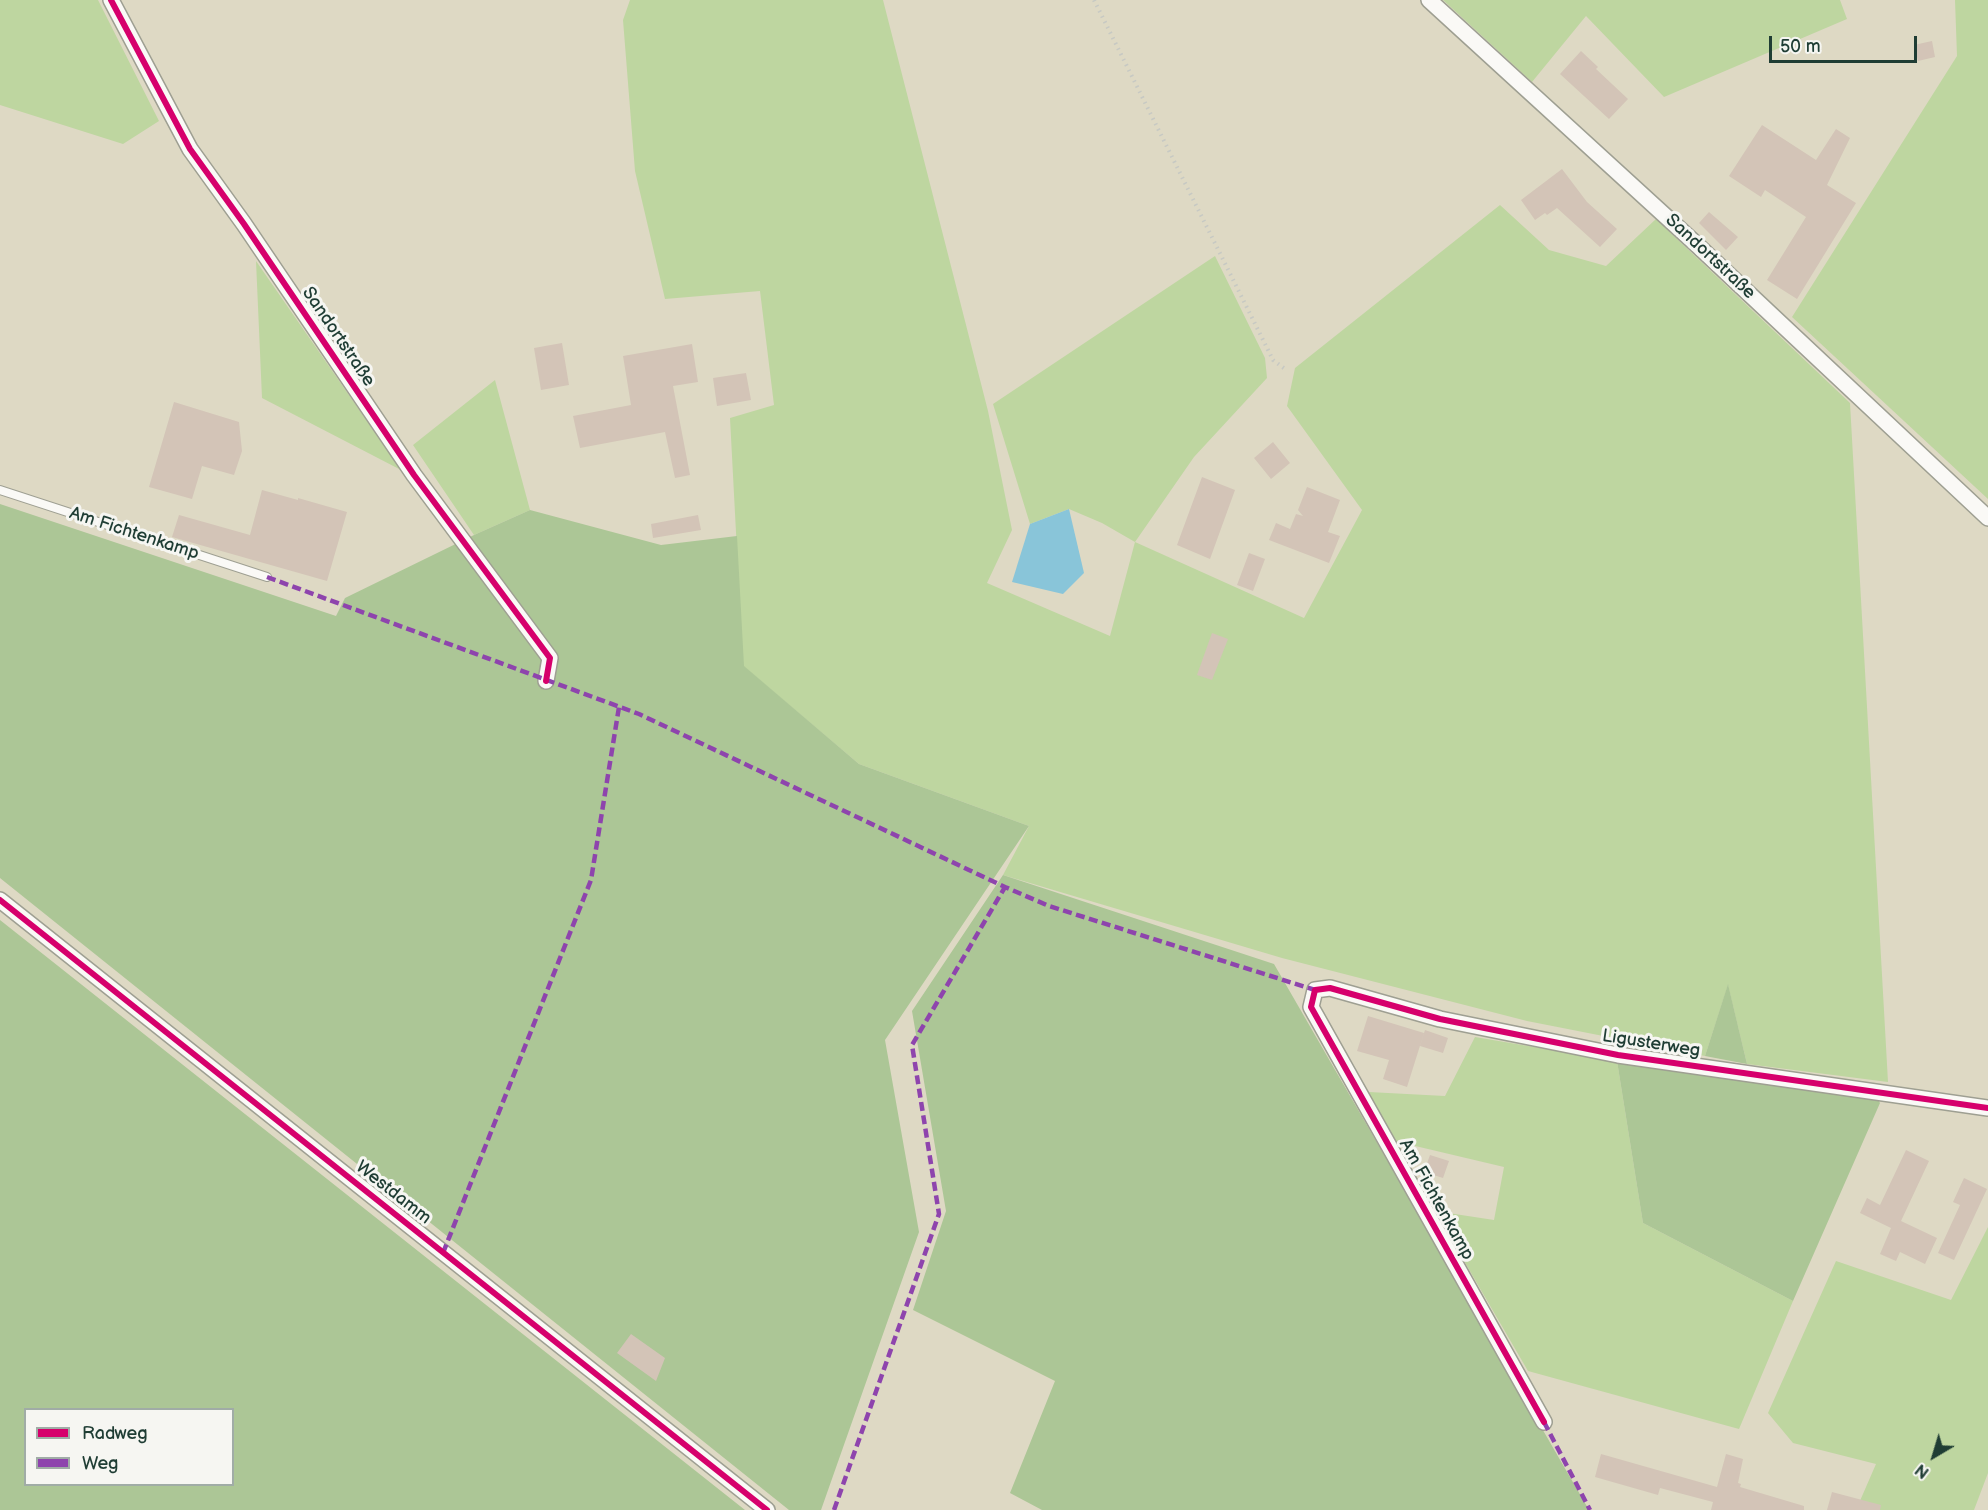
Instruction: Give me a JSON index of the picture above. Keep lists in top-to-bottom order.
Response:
{
  "streets": {
    "street": [
      "Sandortstraße",
      "Am Fichtenkamp",
      "Ligusterweg",
      "Westdamm"
    ]
  },
  "crossings": [
    ["Am Fichtenkamp", "Ligusterweg"]
  ],
  "legend": ["Radweg", "Weg"],
  "scale_bar": "50 m",
  "north": "bottom left"
}
